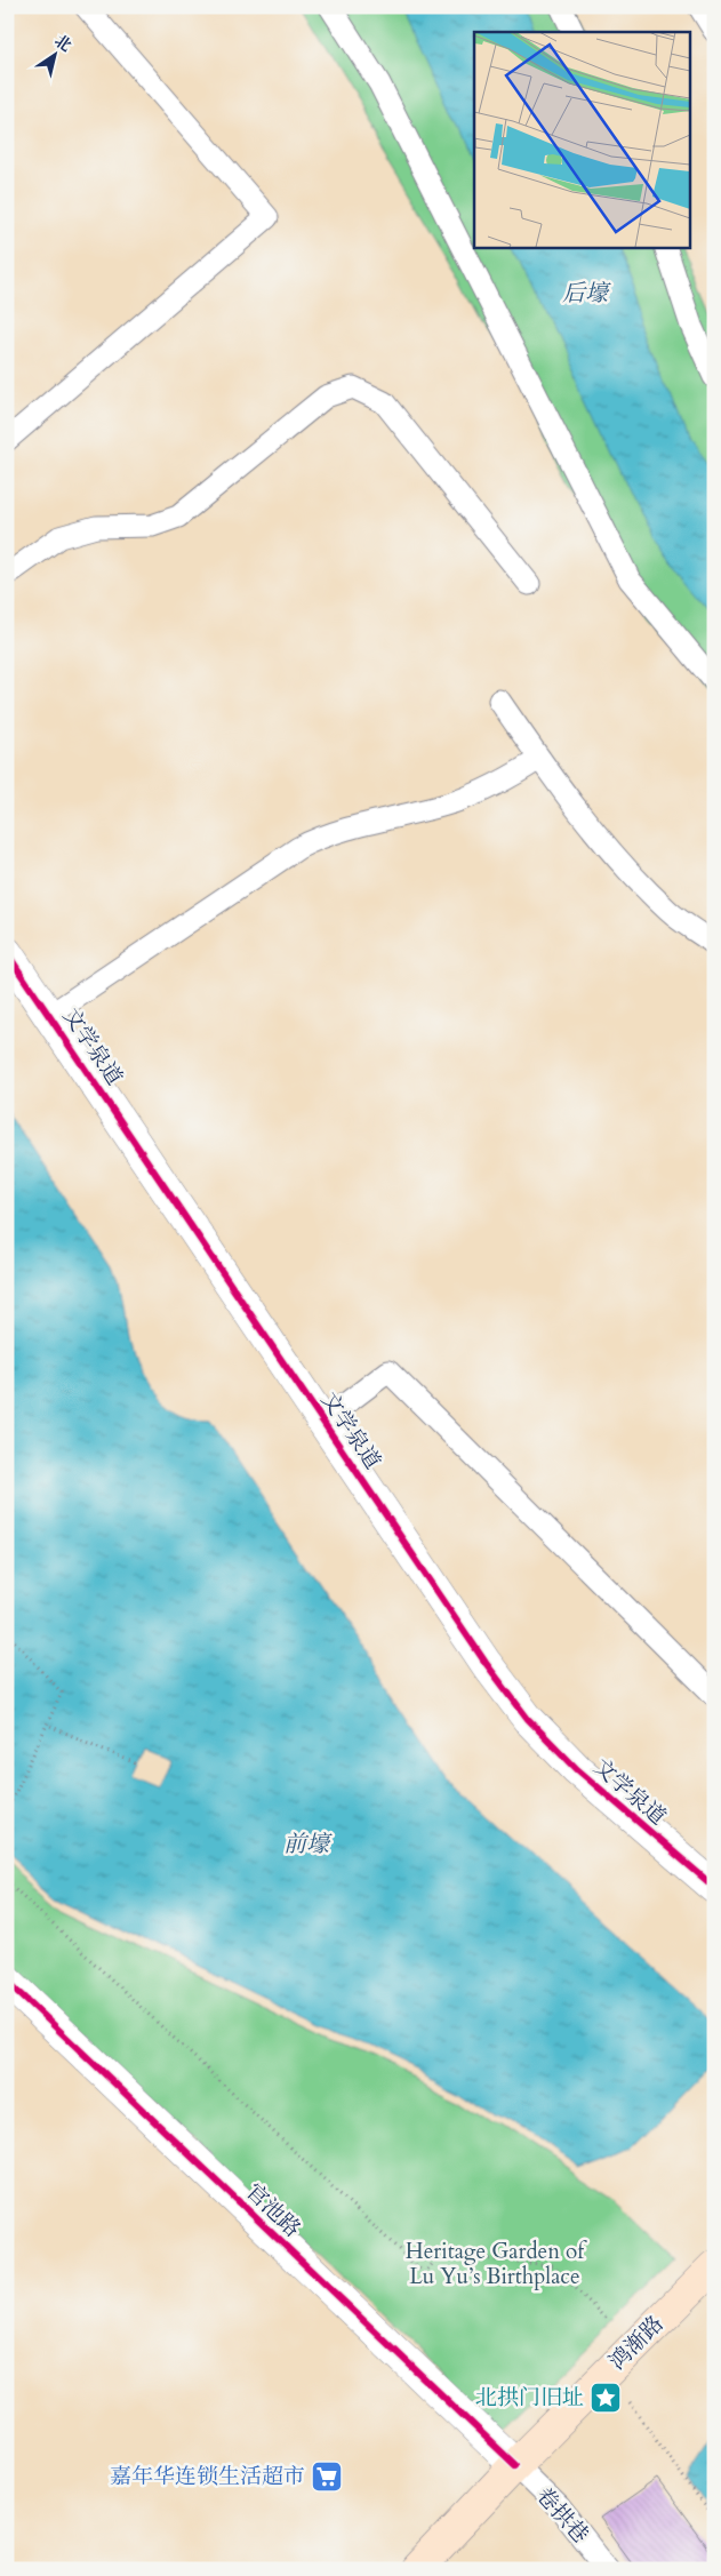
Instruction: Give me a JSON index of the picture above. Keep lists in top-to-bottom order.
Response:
{
  "streets": {
    "street": ["文学泉道", "官池路", "鸿渐路"],
    "lane": ["卷拱巷"]
  },
  "crossings": [
    ["官池路", "鸿渐路"],
    ["官池路", "卷拱巷"],
    ["鸿渐路", "卷拱巷"]
  ],
  "water": ["后壕", "前壕"],
  "parks": ["Heritage Garden of Lu Yu’s Birthplace"],
  "places": {
    "place": ["北拱门旧址"],
    "supermarket": ["嘉年华连锁生活超市"]
  },
  "north": "top right"
}
